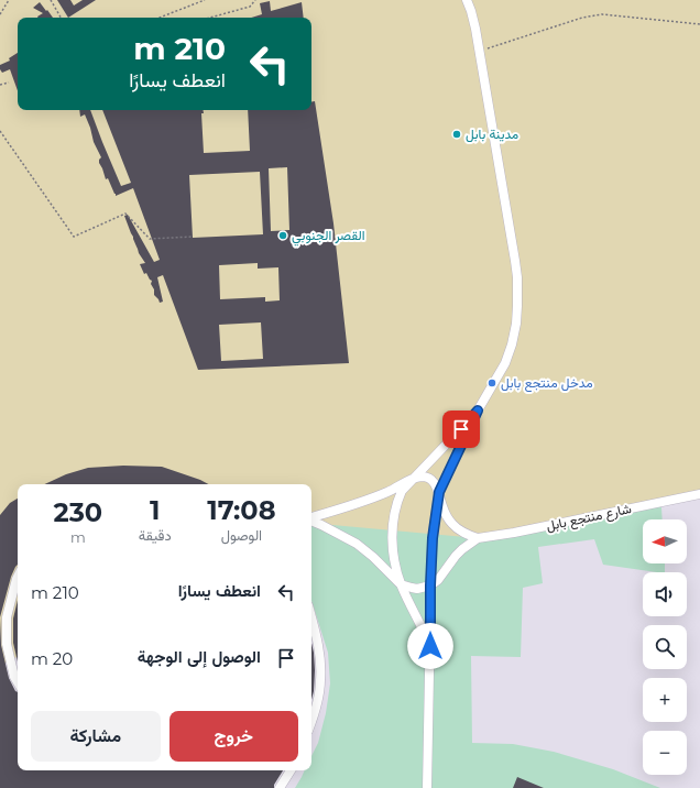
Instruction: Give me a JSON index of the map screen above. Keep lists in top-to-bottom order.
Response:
{
  "streets": {
    "street": ["شارع منتجع بابل"]
  },
  "places": ["مدينة بابل", "القصر الجنوبي", "مدخل منتجع بابل"],
  "north": "left",
  "page": {
    "turn": ["210 m", "انعطف يسارًا"],
    "eta": [
      "17:08",
      "الوصول",
      "1",
      "دقيقة",
      "230",
      "m"
    ],
    "map_buttons": ["+", "−"],
    "list": [
      {
        "name": "انعطف يسارًا",
        "value": "210 m"
      },
      {
        "name": "الوصول إلى الوجهة",
        "value": "20 m"
      }
    ],
    "buttons": ["خروج", "مشاركة"]
  }
}
